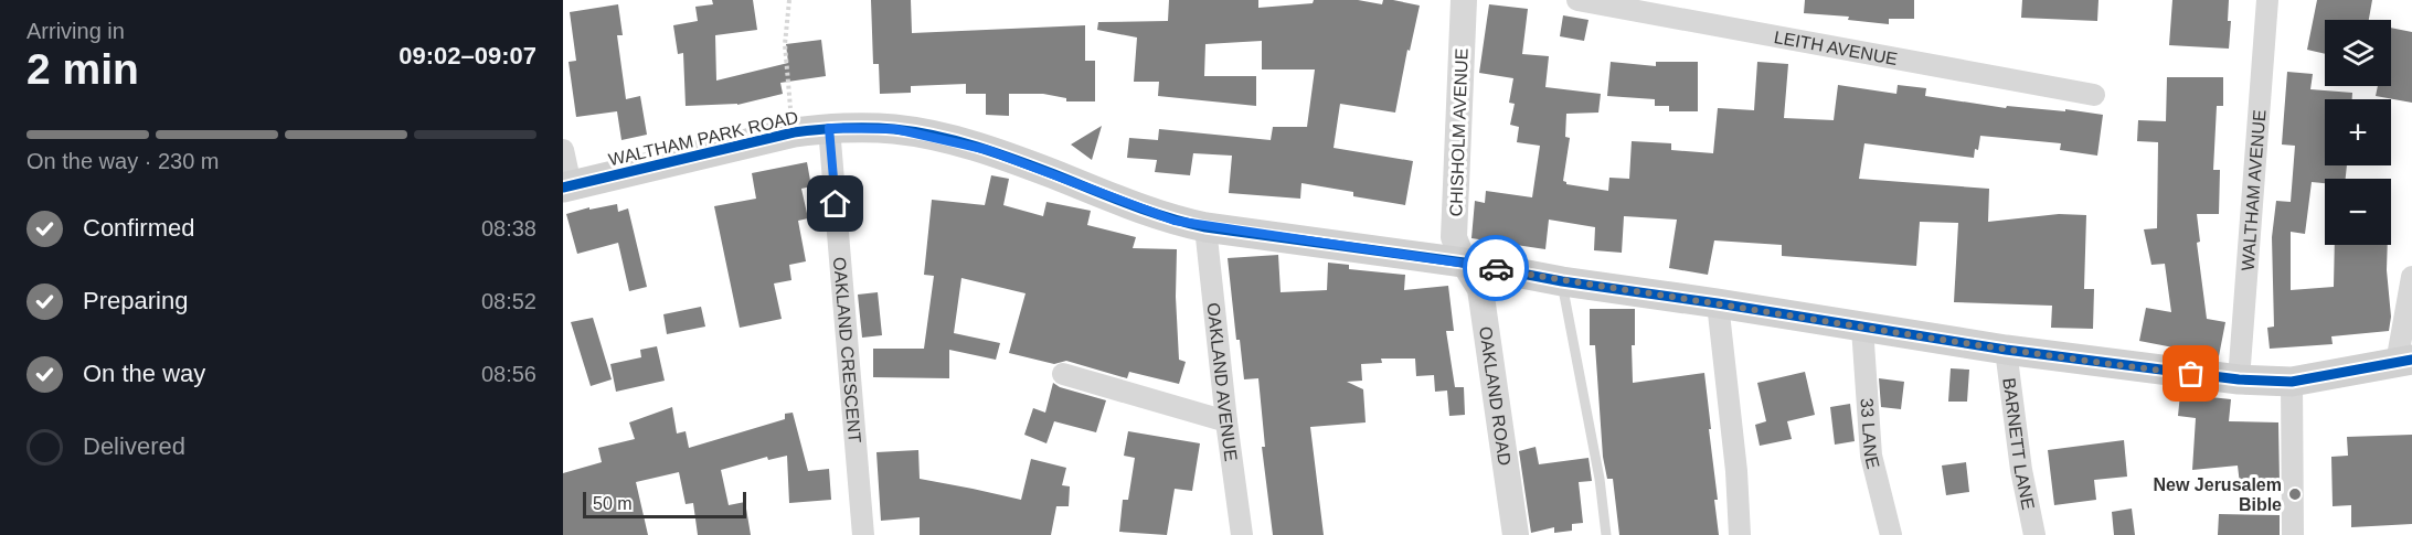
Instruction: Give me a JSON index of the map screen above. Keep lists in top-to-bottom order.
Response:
{
  "streets": {
    "main road": ["WALTHAM PARK ROAD"],
    "street": [
      "LEITH AVENUE",
      "CHISHOLM AVENUE",
      "WALTHAM AVENUE",
      "OAKLAND CRESCENT",
      "OAKLAND AVENUE",
      "OAKLAND ROAD",
      "33 LANE",
      "BARNETT LANE"
    ]
  },
  "crossings": [
    ["CHISHOLM AVENUE", "WALTHAM PARK ROAD"],
    ["CHISHOLM AVENUE", "OAKLAND ROAD"],
    ["WALTHAM PARK ROAD", "WALTHAM AVENUE"],
    ["WALTHAM PARK ROAD", "OAKLAND CRESCENT"],
    ["WALTHAM PARK ROAD", "OAKLAND AVENUE"],
    ["WALTHAM PARK ROAD", "OAKLAND ROAD"],
    ["WALTHAM PARK ROAD", "33 LANE"],
    ["WALTHAM PARK ROAD", "BARNETT LANE"]
  ],
  "places": ["New Jerusalem Bible"],
  "scale_bar": "50 m",
  "page": {
    "heading": ["2 min", "Arriving in", "09:02–09:07"],
    "map_buttons": ["+", "−"],
    "bar": "On the way · 230 m",
    "list": [
      ["Confirmed", "08:38"],
      ["Preparing", "08:52"],
      ["On the way", "08:56"],
      "Delivered"
    ],
    "scale": "50 m"
  }
}
